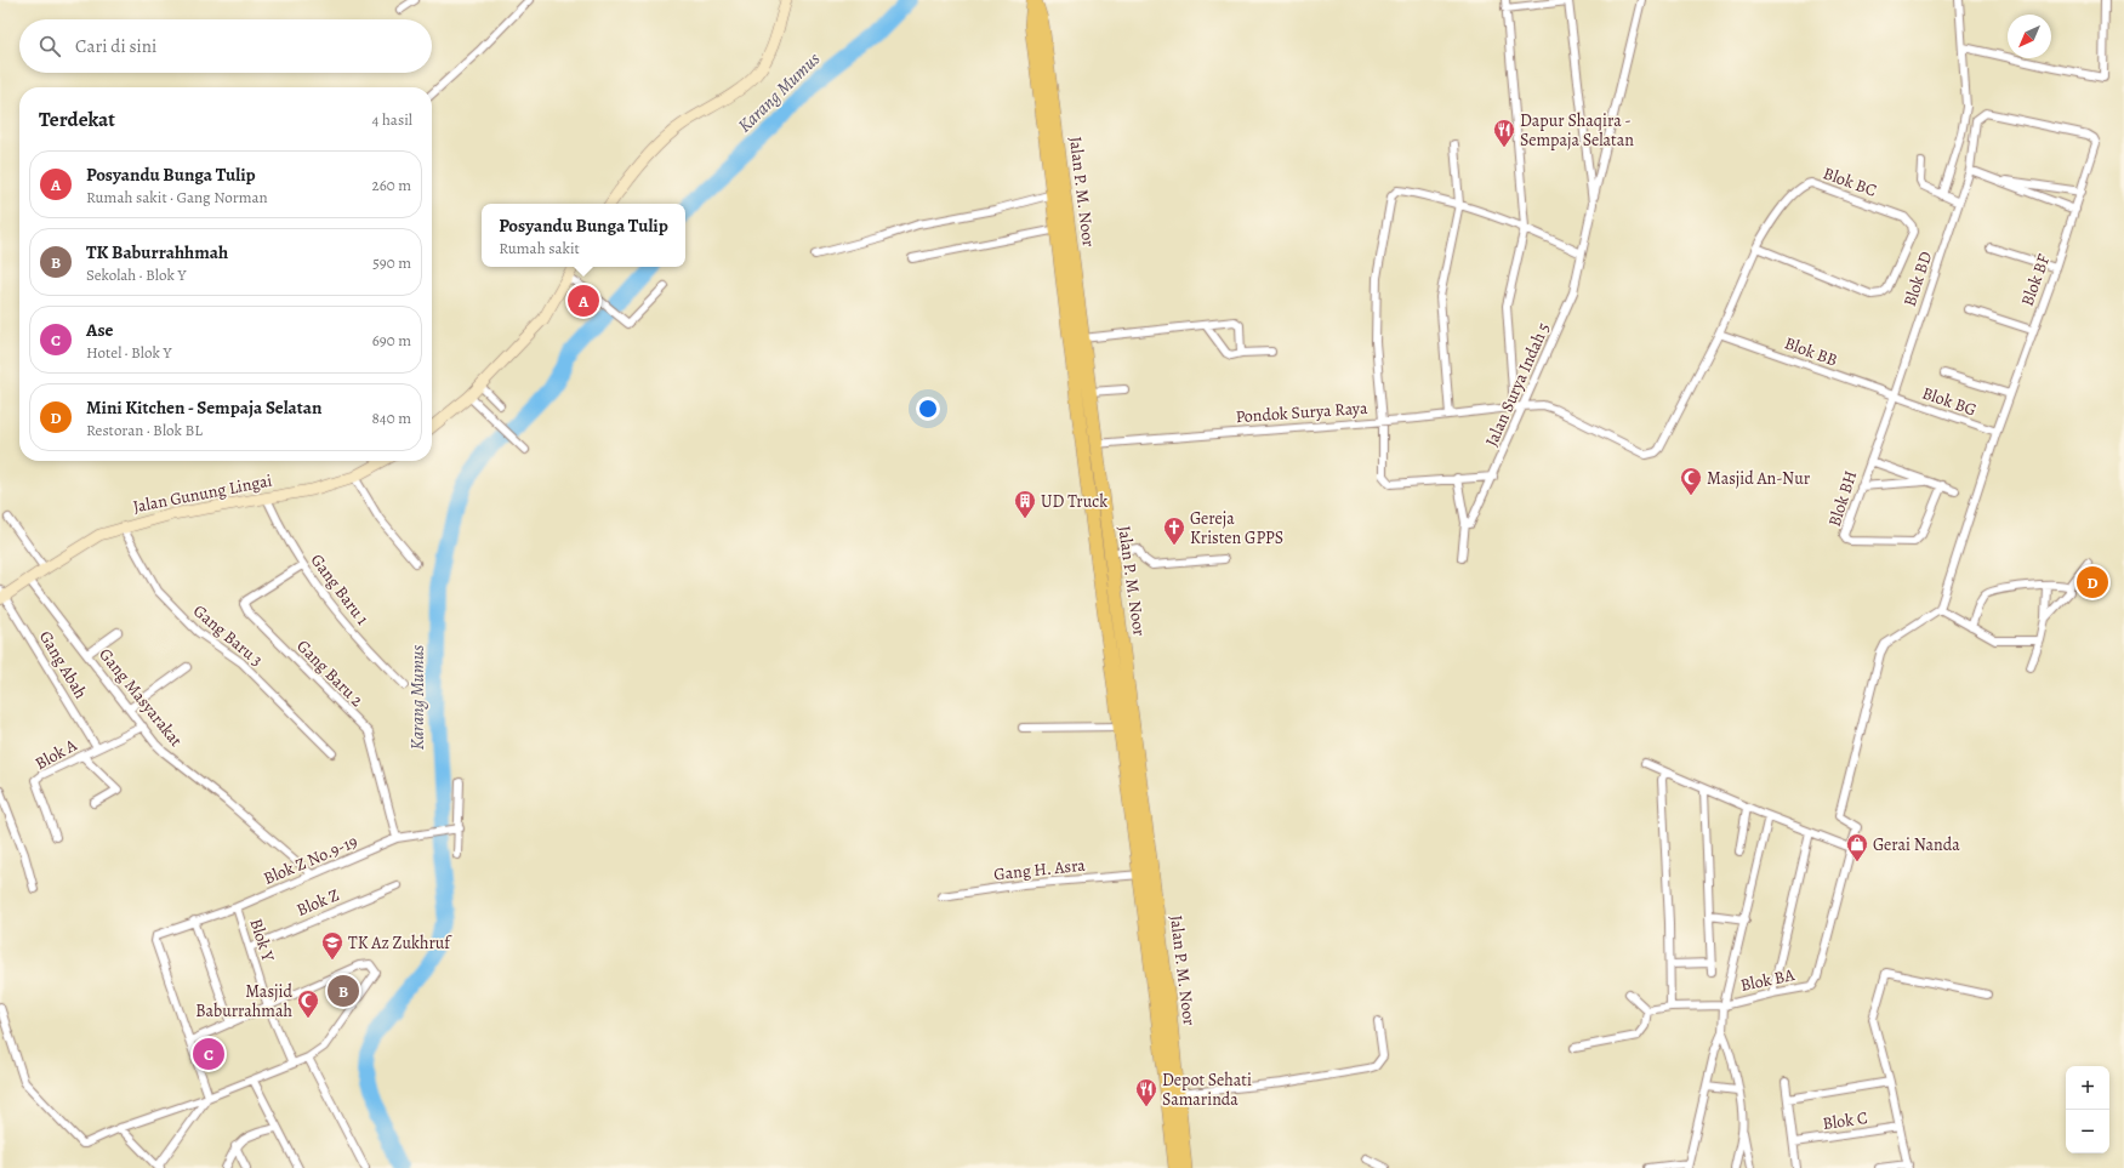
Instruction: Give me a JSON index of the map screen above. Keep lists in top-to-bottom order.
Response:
{
  "streets": {
    "highway": ["Jalan P. M. Noor"],
    "street": [
      "Blok BC",
      "Blok BD",
      "Blok BF",
      "Blok BB",
      "Jalan Surya Indah 5",
      "Blok BG",
      "Pondok Surya Raya",
      "Jalan Gunung Lingai",
      "Blok BH",
      "Gang Baru 1",
      "Gang Baru 3",
      "Gang Abah",
      "Gang Baru 2",
      "Gang Masyarakat",
      "Blok A",
      "Blok Z No.9-19",
      "Gang H. Asra",
      "Blok Z",
      "Blok Y",
      "Blok BA",
      "Blok C"
    ]
  },
  "crossings": [
    ["Blok BC", "Blok BB"],
    ["Blok BC", "Jalan Surya Indah 5"],
    ["Blok BC", "Pondok Surya Raya"],
    ["Jalan P. M. Noor", "Pondok Surya Raya"],
    ["Jalan P. M. Noor", "Gang H. Asra"],
    ["Blok BD", "Blok BF"],
    ["Blok BD", "Blok BB"],
    ["Blok BD", "Blok BG"],
    ["Blok BD", "Blok BH"],
    ["Blok BF", "Blok BG"],
    ["Blok BB", "Blok BG"],
    ["Blok BB", "Blok BH"],
    ["Jalan Surya Indah 5", "Pondok Surya Raya"],
    ["Blok BG", "Blok BH"],
    ["Jalan Gunung Lingai", "Gang Baru 1"],
    ["Jalan Gunung Lingai", "Gang Baru 3"],
    ["Jalan Gunung Lingai", "Gang Abah"],
    ["Jalan Gunung Lingai", "Gang Masyarakat"],
    ["Gang Baru 1", "Gang Baru 2"],
    ["Gang Abah", "Blok A"],
    ["Gang Baru 2", "Blok Z No.9-19"],
    ["Gang Masyarakat", "Blok A"],
    ["Gang Masyarakat", "Blok Z No.9-19"],
    ["Blok Z No.9-19", "Blok Y"],
    ["Blok Z", "Blok Y"]
  ],
  "water": ["Karang Mumus"],
  "places": {
    "restaurant": ["Dapur Shaqira - Sempaja Selatan", "Depot Sehati Samarinda"],
    "mosque": ["Masjid An-Nur", "Masjid Baburrahmah"],
    "building": ["UD Truck"],
    "church": ["Gereja Kristen GPPS"],
    "shop": ["Gerai Nanda"],
    "school or university": ["TK Az Zukhruf"]
  },
  "north": "bottom left",
  "page": {
    "search": "Cari di sini",
    "heading": ["Terdekat", "4 hasil"],
    "list": [
      {
        "mark": "A",
        "name": "Posyandu Bunga Tulip",
        "note": "Rumah sakit · Gang Norman",
        "value": "260 m"
      },
      {
        "mark": "B",
        "name": "TK Baburrahhmah",
        "note": "Sekolah · Blok Y",
        "value": "590 m"
      },
      {
        "mark": "C",
        "name": "Ase",
        "note": "Hotel · Blok Y",
        "value": "690 m"
      },
      {
        "mark": "D",
        "name": "Mini Kitchen - Sempaja Selatan",
        "note": "Restoran · Blok BL",
        "value": "840 m"
      }
    ],
    "popup": ["Posyandu Bunga Tulip", "Rumah sakit"],
    "pins": [
      "A",
      "D",
      "B",
      "C"
    ],
    "map_buttons": ["+", "−"]
  }
}
